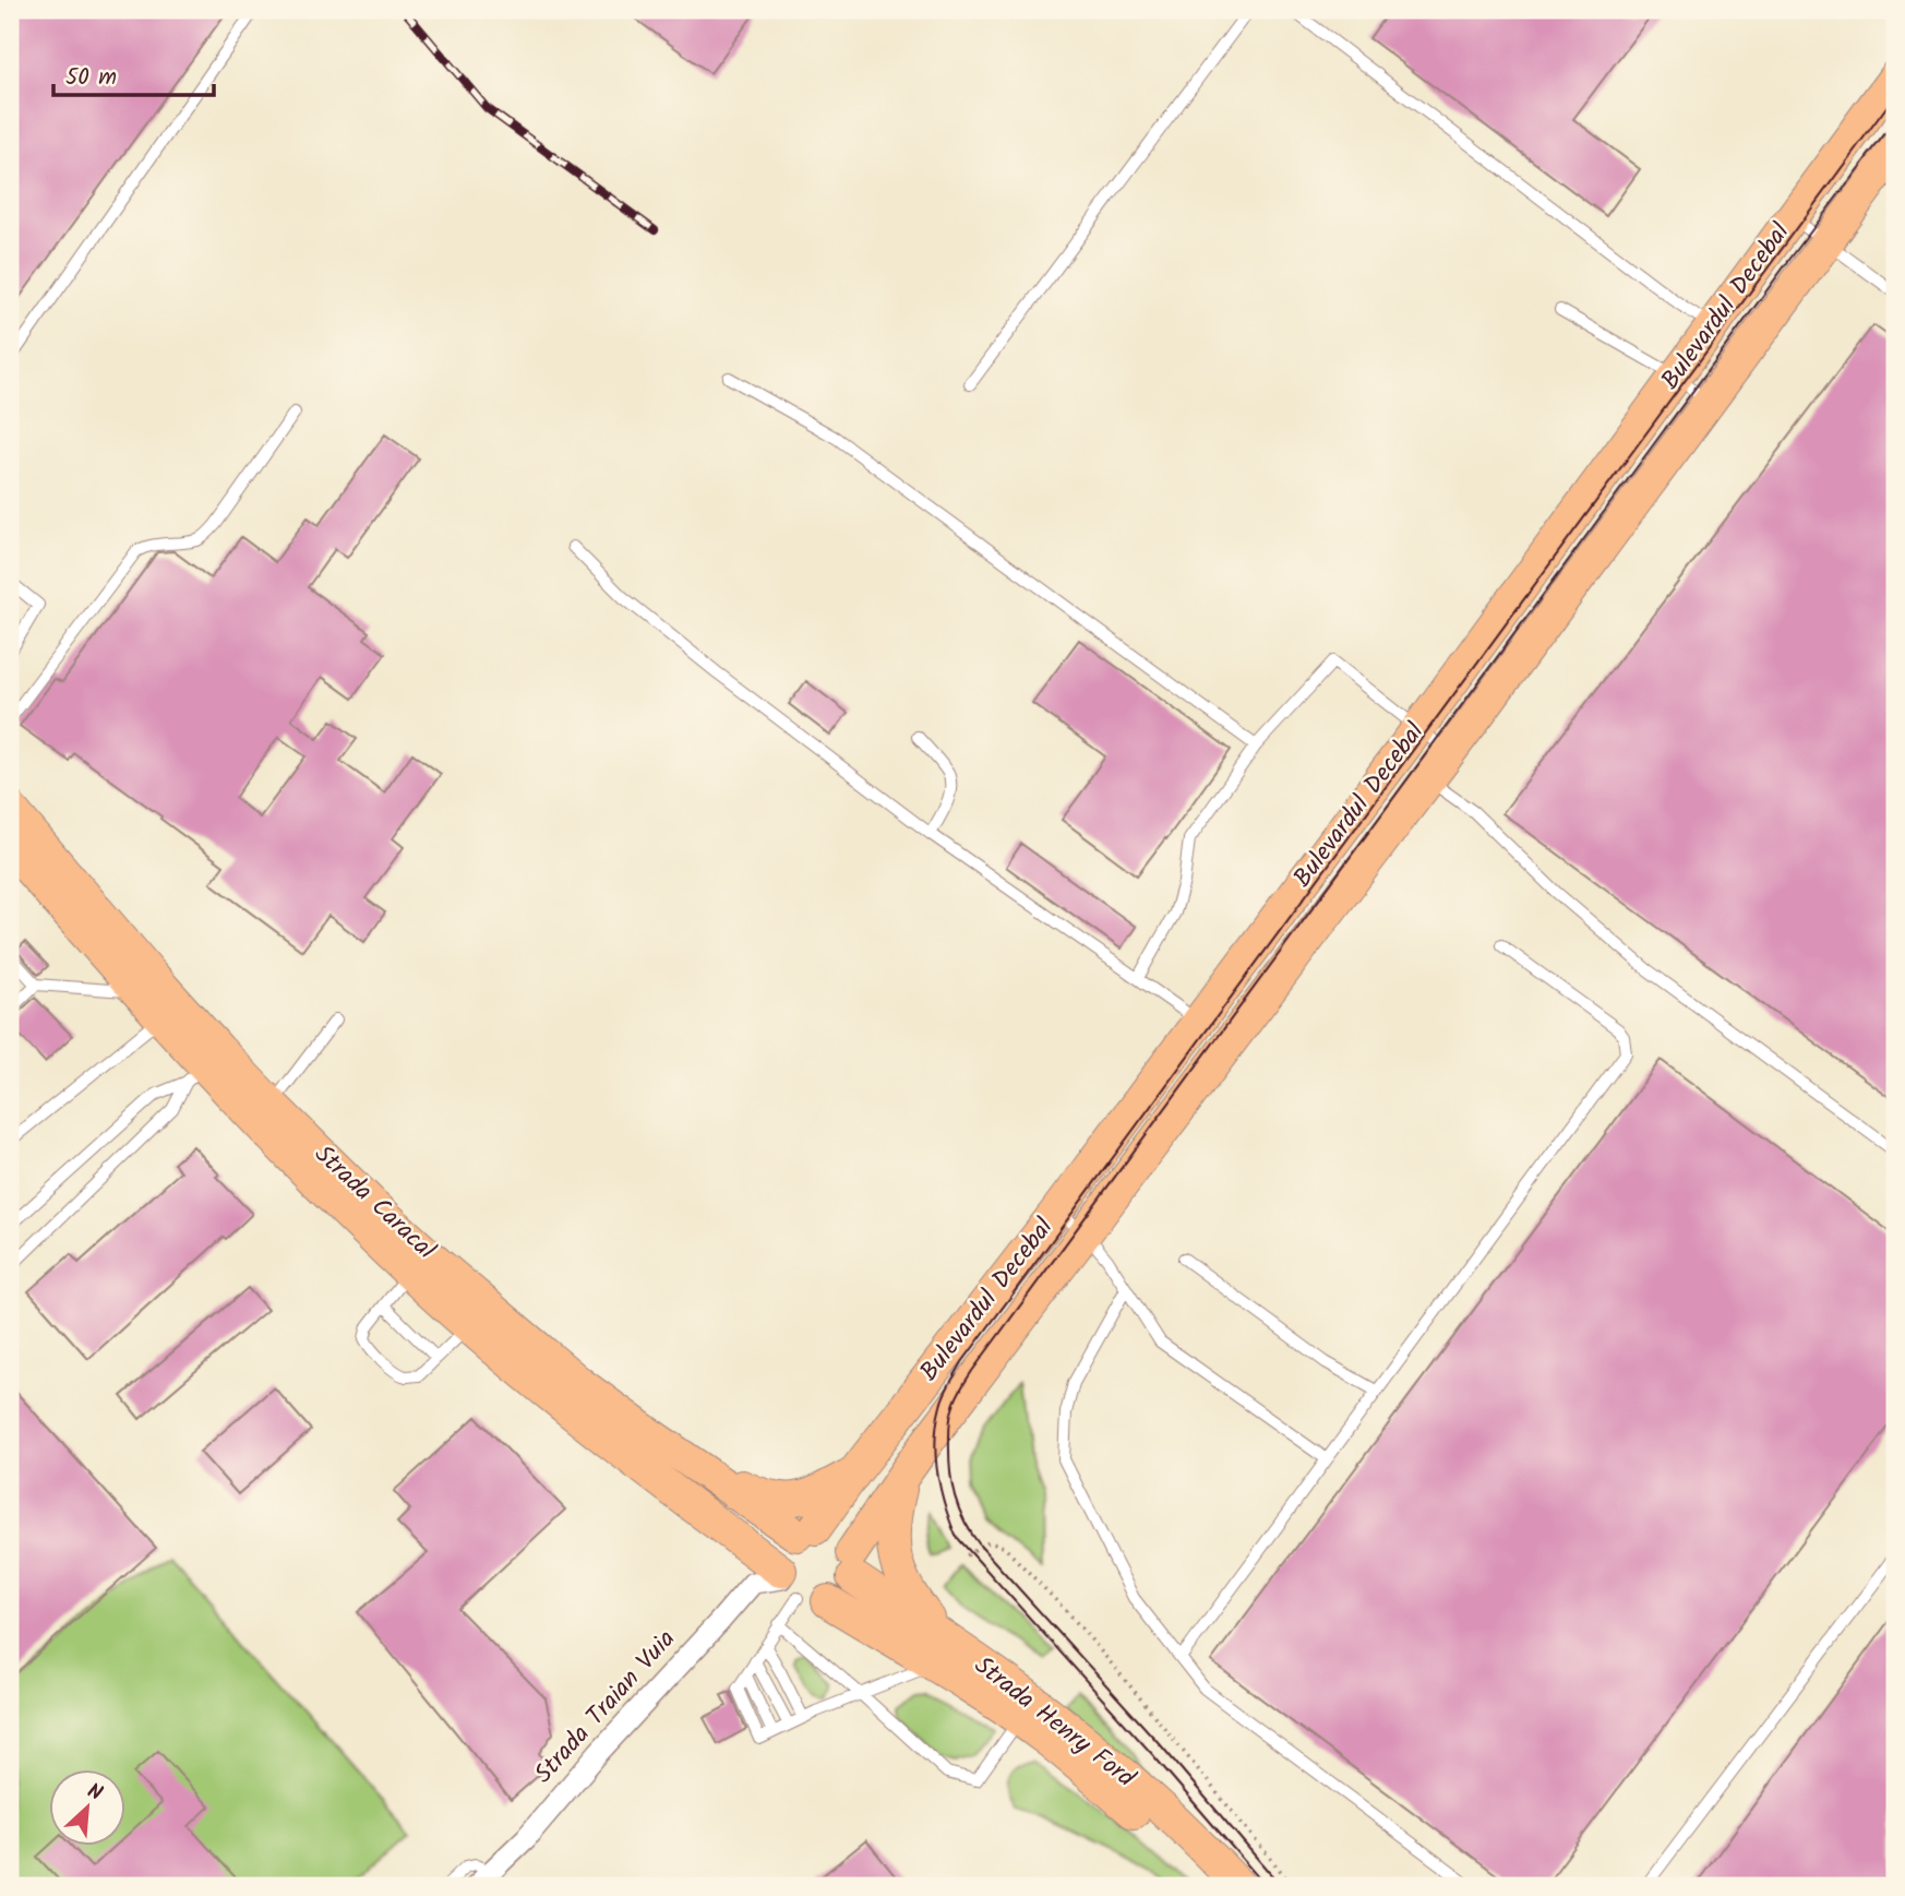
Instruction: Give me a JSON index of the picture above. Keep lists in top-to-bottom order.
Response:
{
  "streets": {
    "main road": ["Bulevardul Decebal", "Strada Caracal", "Strada Henry Ford"],
    "street": ["Strada Traian Vuia"]
  },
  "crossings": [
    ["Bulevardul Decebal", "Strada Caracal"],
    ["Bulevardul Decebal", "Strada Traian Vuia"],
    ["Bulevardul Decebal", "Strada Henry Ford"],
    ["Strada Caracal", "Strada Traian Vuia"],
    ["Strada Caracal", "Strada Henry Ford"],
    ["Strada Traian Vuia", "Strada Henry Ford"]
  ],
  "scale_bar": "50 m",
  "north": "top right"
}
